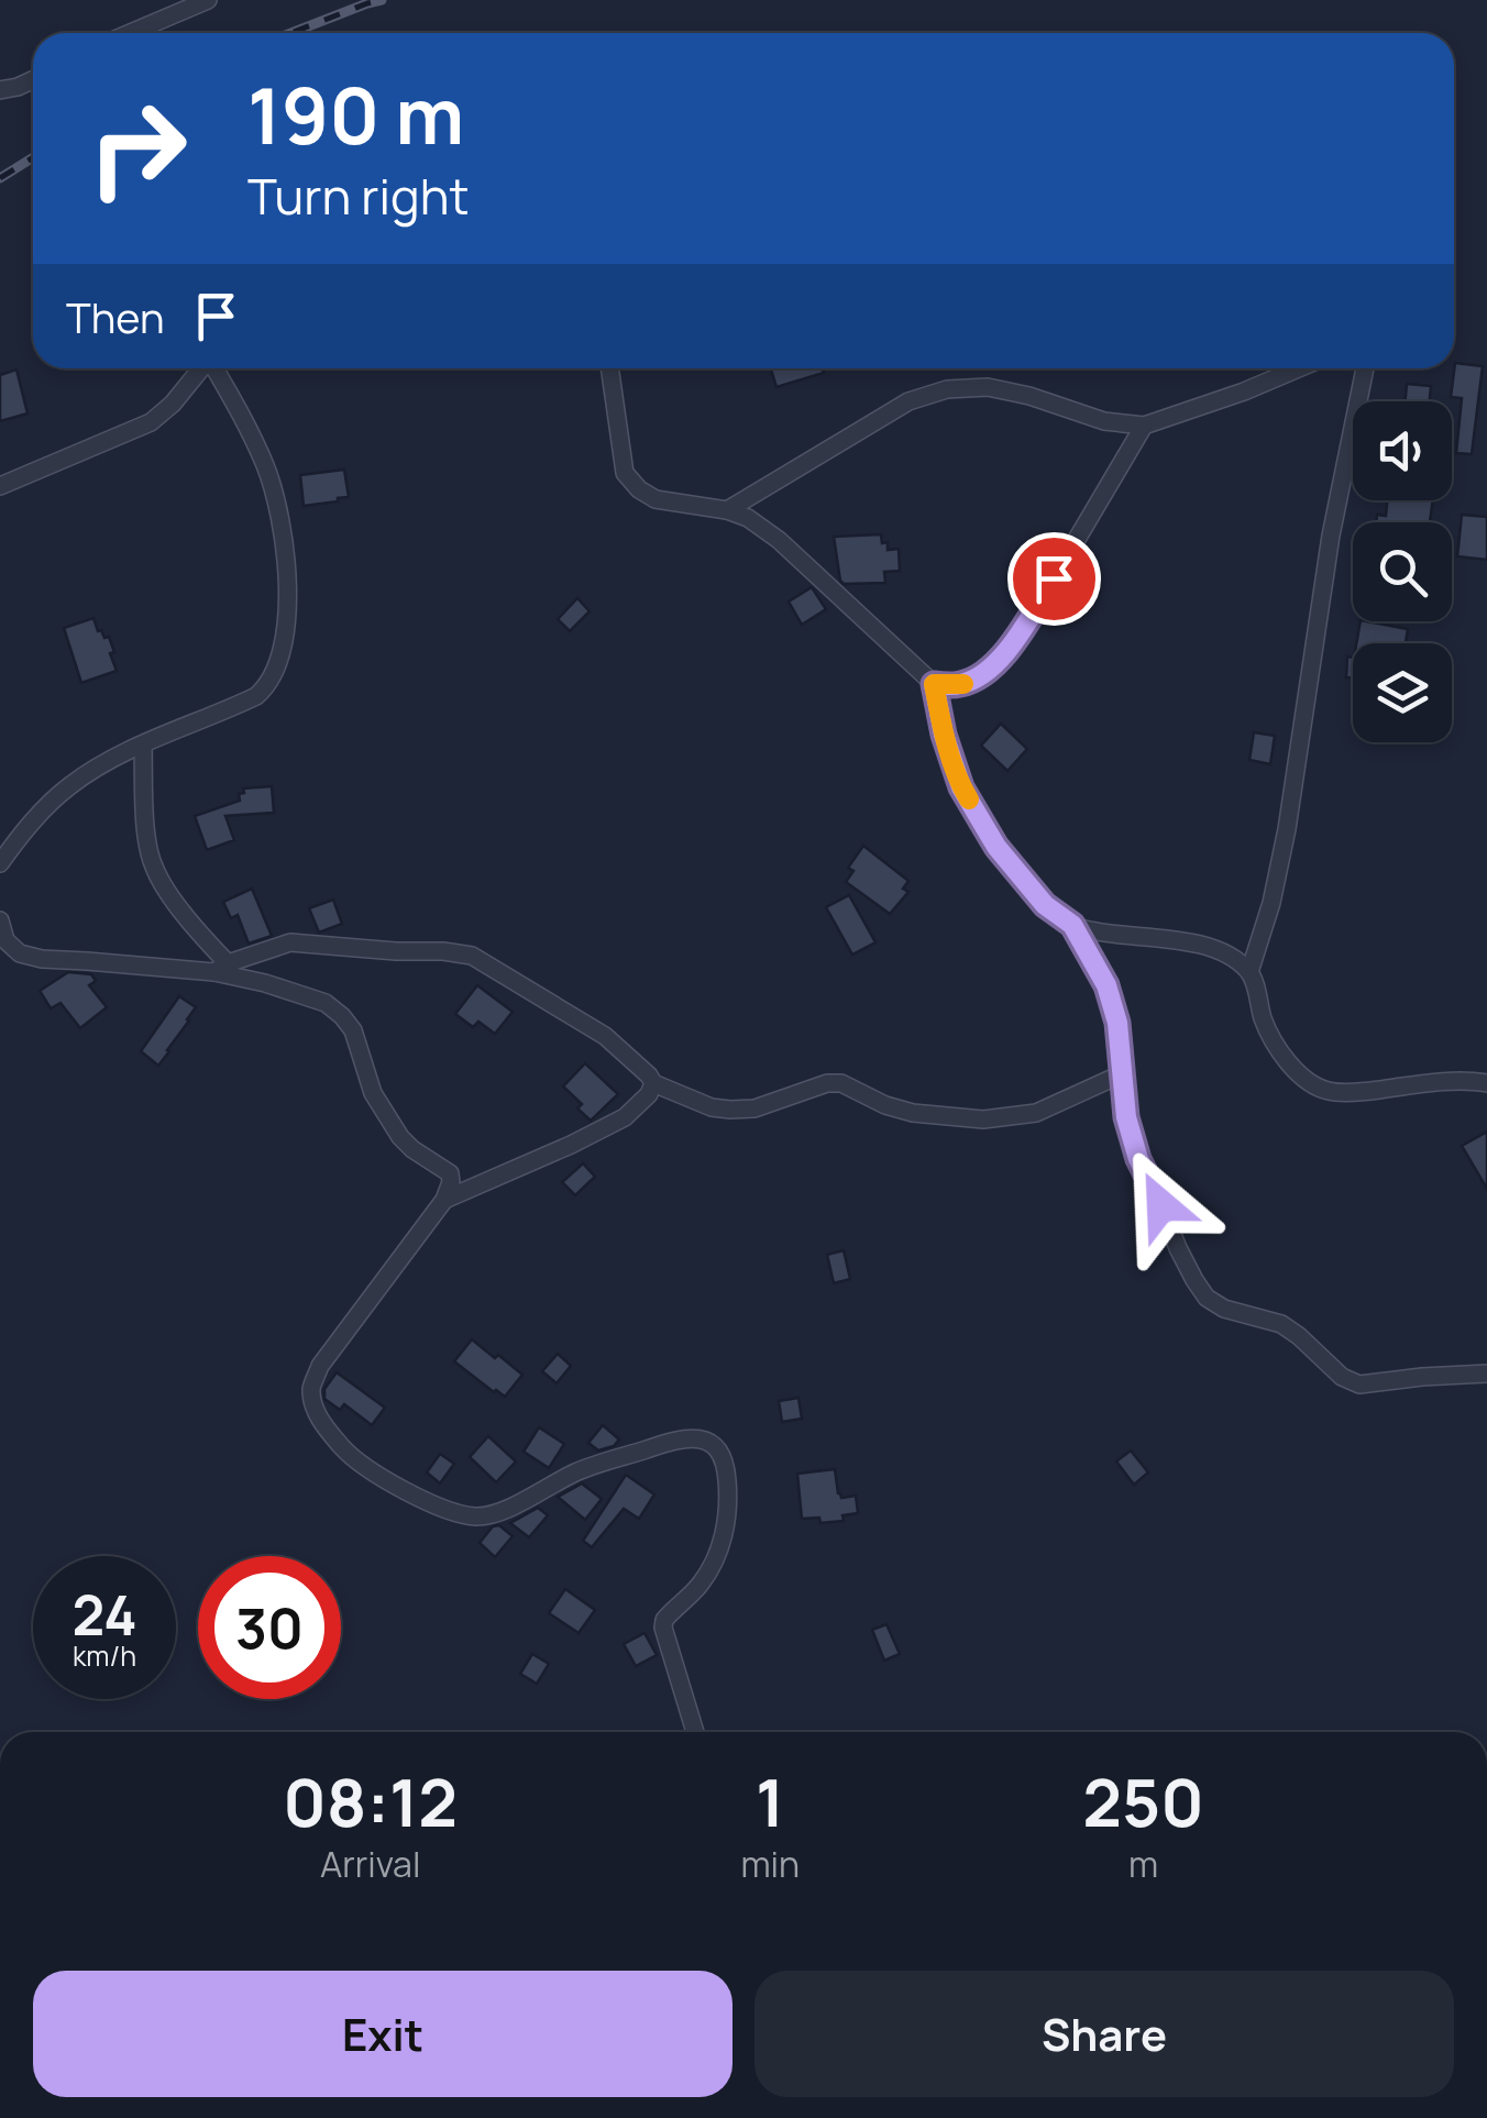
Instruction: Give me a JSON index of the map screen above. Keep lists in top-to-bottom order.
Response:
{
  "page": {
    "turn": ["190 m", "Turn right"],
    "then": "Then",
    "speed": "24 km/h",
    "limit": "30",
    "eta": [
      "08:12",
      "Arrival",
      "1",
      "min",
      "250",
      "m"
    ],
    "buttons": ["Exit", "Share"]
  }
}
